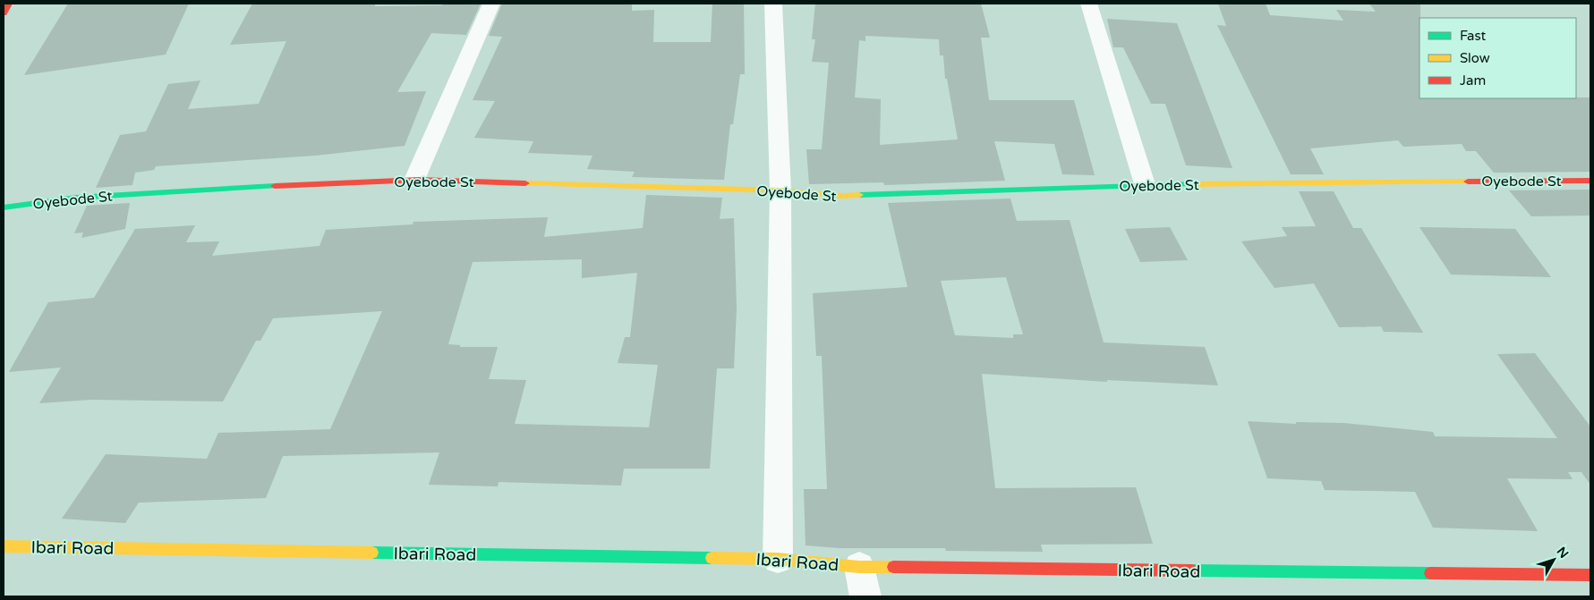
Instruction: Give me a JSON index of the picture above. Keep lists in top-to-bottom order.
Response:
{
  "streets": {
    "street": ["Oyebode St", "Ibari Road"]
  },
  "legend": ["Fast", "Slow", "Jam"],
  "north": "top right"
}
